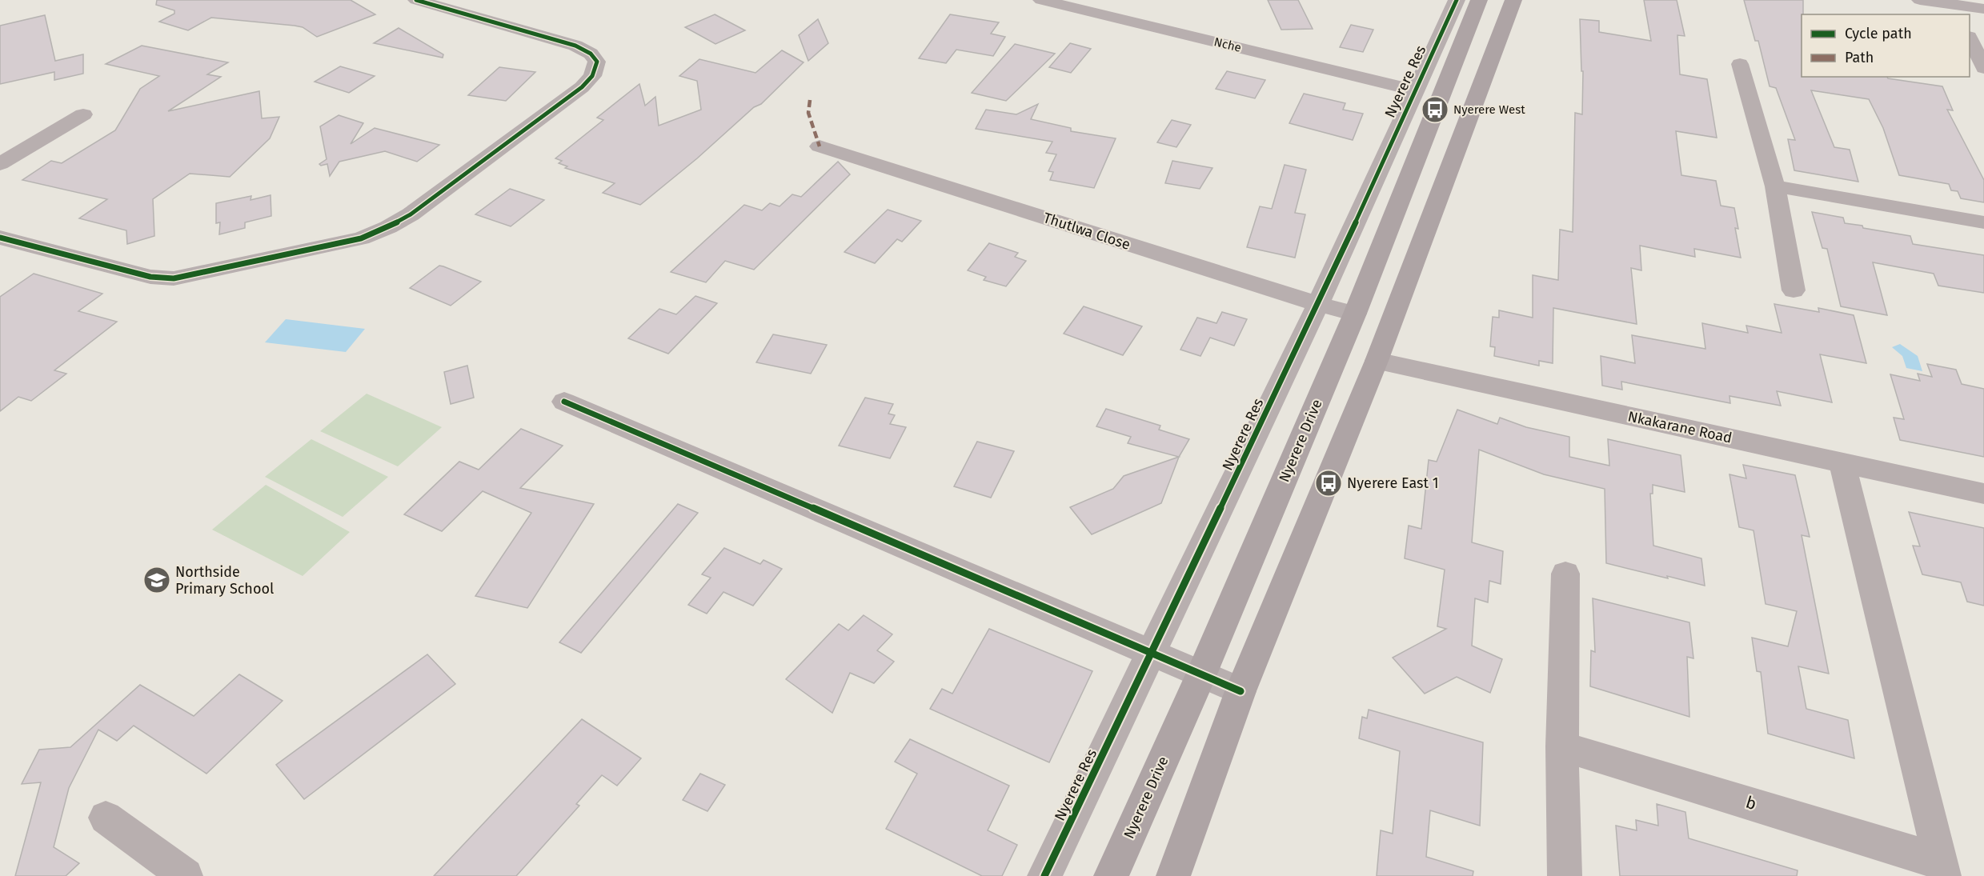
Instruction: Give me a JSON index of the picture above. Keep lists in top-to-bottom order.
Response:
{
  "streets": {
    "main road": ["Nyerere Drive"],
    "street": [
      "Nche",
      "Nyerere Res",
      "Thutlwa Close",
      "Nkakarane Road",
      "b"
    ]
  },
  "crossings": [
    ["Nche", "Nyerere Res"],
    ["Nyerere Res", "Thutlwa Close"],
    ["Thutlwa Close", "Nyerere Drive"]
  ],
  "places": {
    "bus stop": ["Nyerere West", "Nyerere East 1"],
    "school or university": ["Northside Primary School"]
  },
  "legend": ["Cycle path", "Path"]
}
